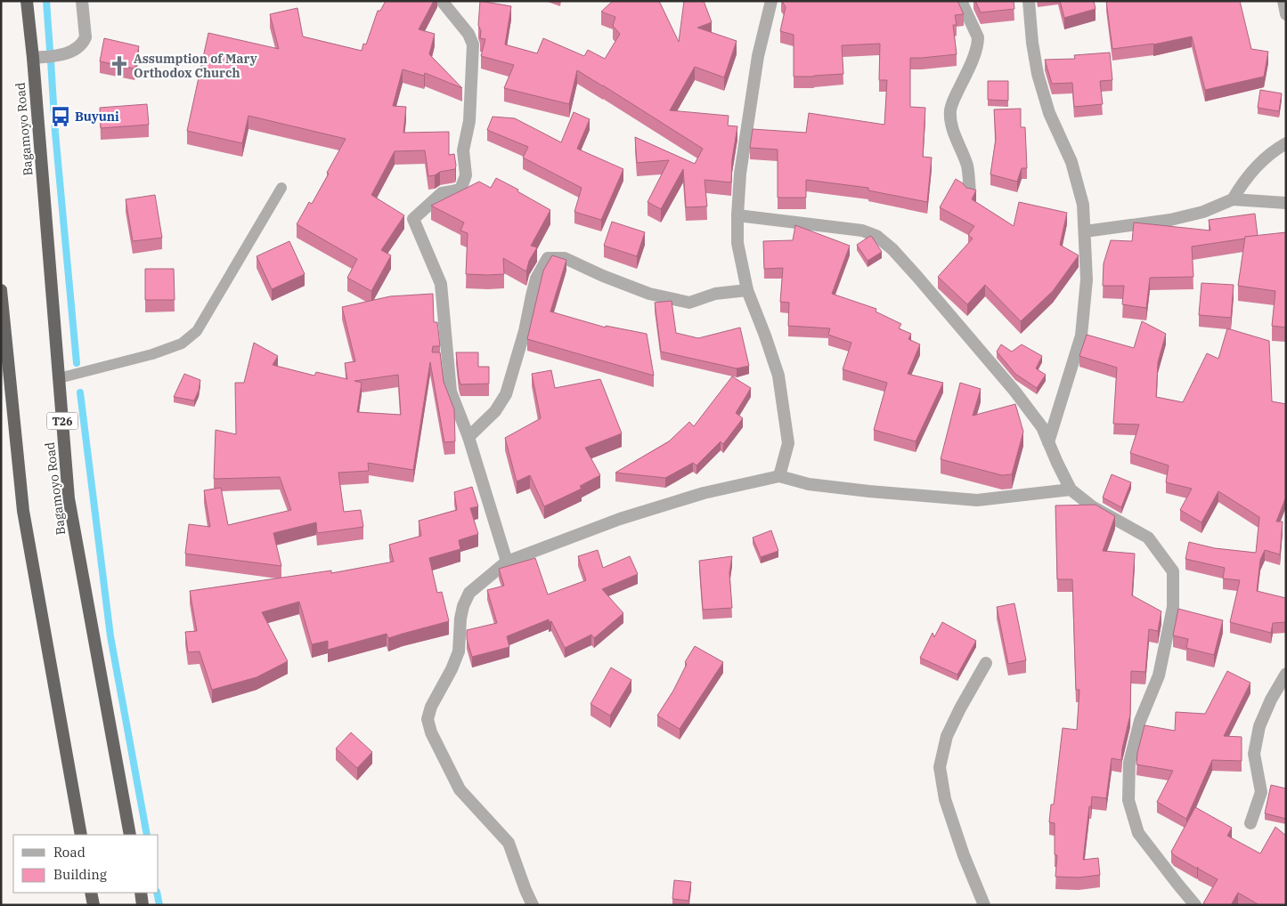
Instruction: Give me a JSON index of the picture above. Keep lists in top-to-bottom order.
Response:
{
  "streets": {
    "highway": ["Bagamoyo Road", "T26"]
  },
  "places": {
    "church": ["Assumption of Mary Orthodox Church"],
    "bus stop": ["Buyuni"]
  },
  "legend": ["Road", "Building"]
}
